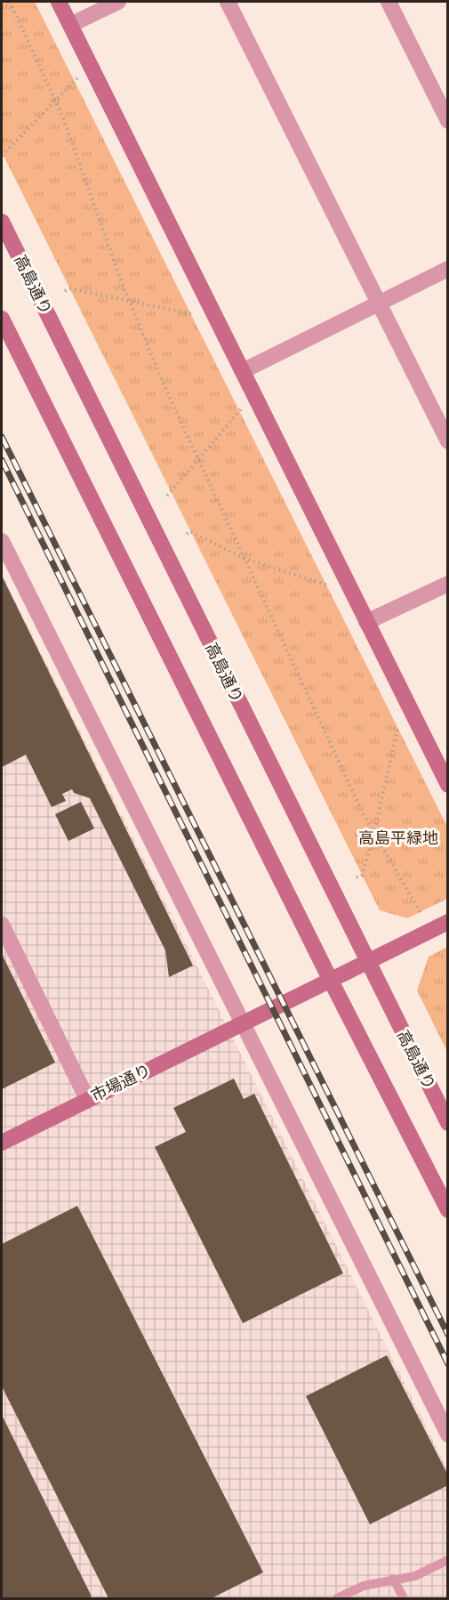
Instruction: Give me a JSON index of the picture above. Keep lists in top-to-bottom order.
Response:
{
  "streets": {
    "main road": ["高島通り", "市場通り"]
  },
  "crossings": [
    ["高島通り", "市場通り"]
  ],
  "parks": ["高島平緑地"]
}
